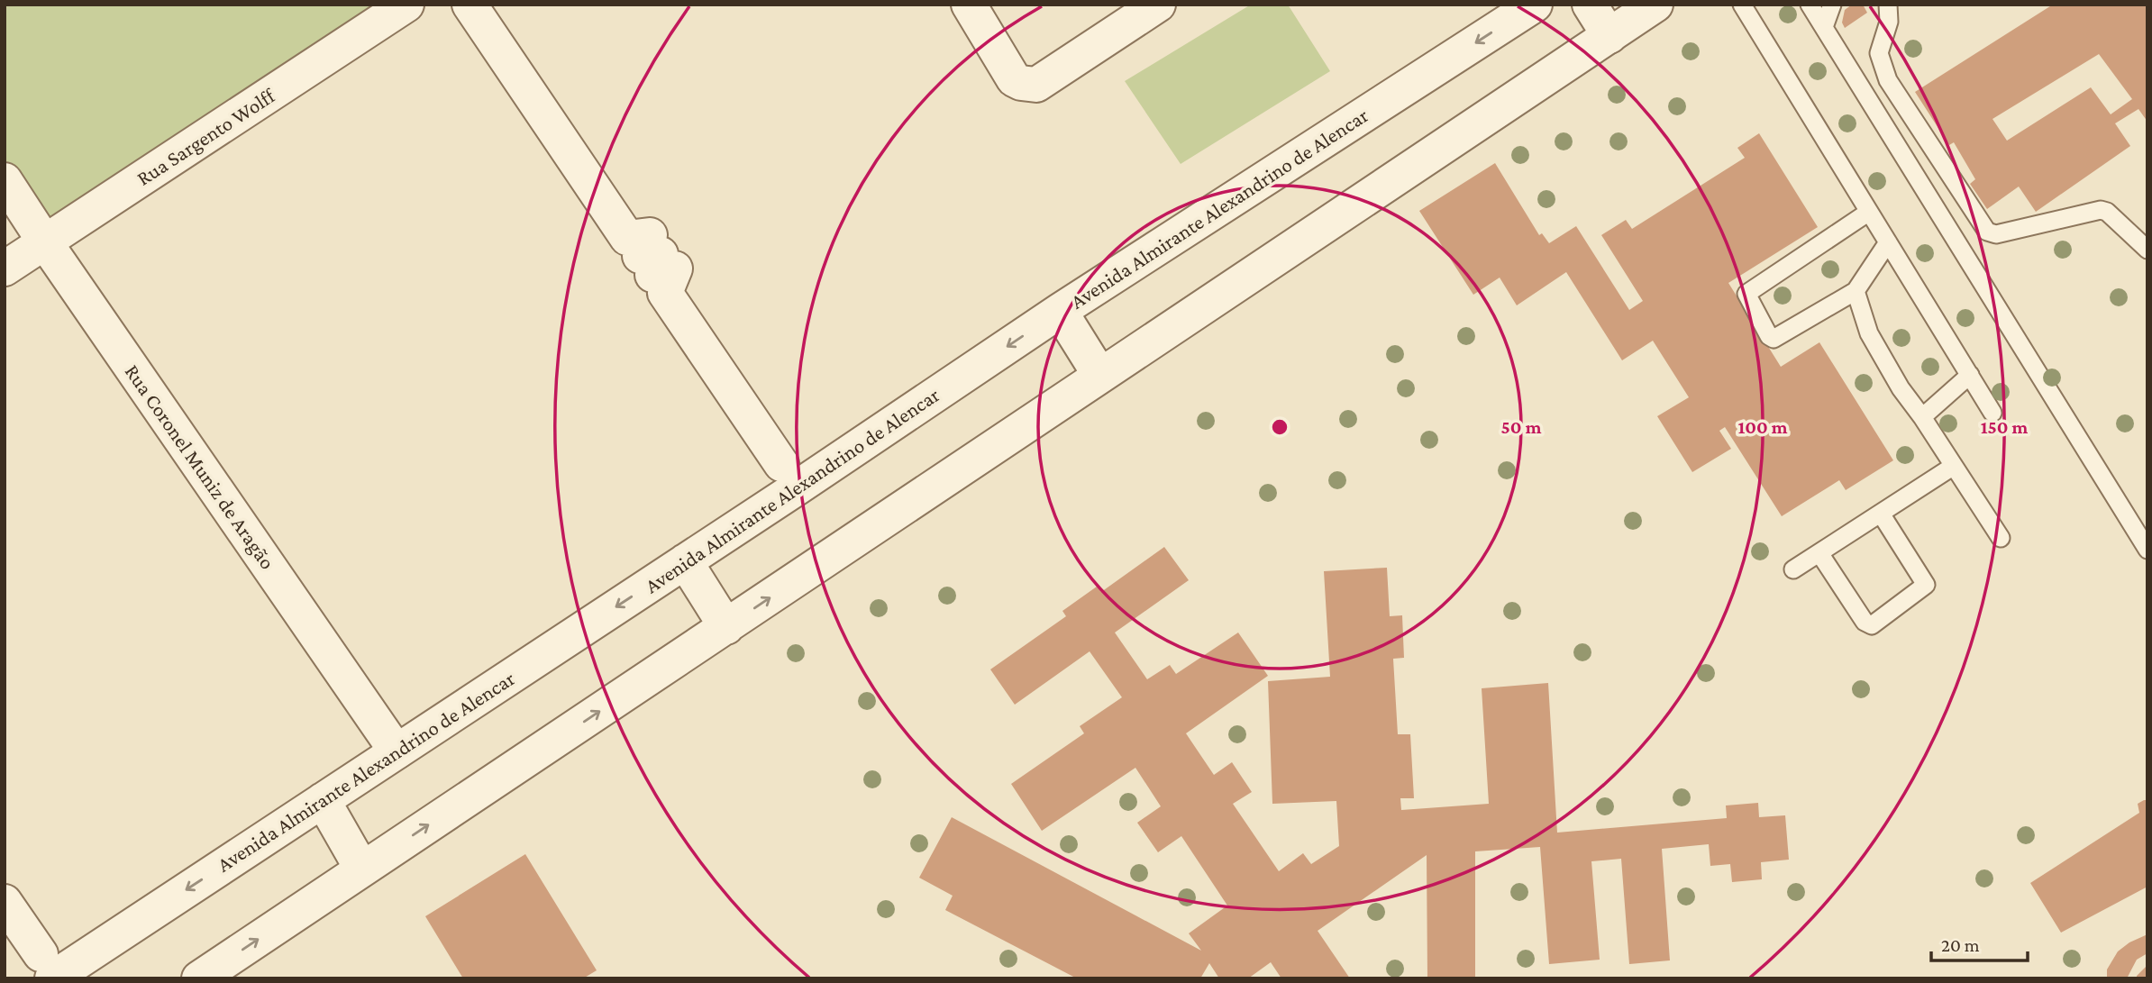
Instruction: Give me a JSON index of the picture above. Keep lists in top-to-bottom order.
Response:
{
  "streets": {
    "street": ["Rua Sargento Wolff", "Avenida Almirante Alexandrino de Alencar", "Rua Coronel Muniz de Aragão"]
  },
  "crossings": [
    ["Rua Sargento Wolff", "Rua Coronel Muniz de Aragão"],
    ["Avenida Almirante Alexandrino de Alencar", "Rua Coronel Muniz de Aragão"]
  ],
  "scale_bar": "20 m",
  "rings": ["50 m", "100 m", "150 m"]
}
